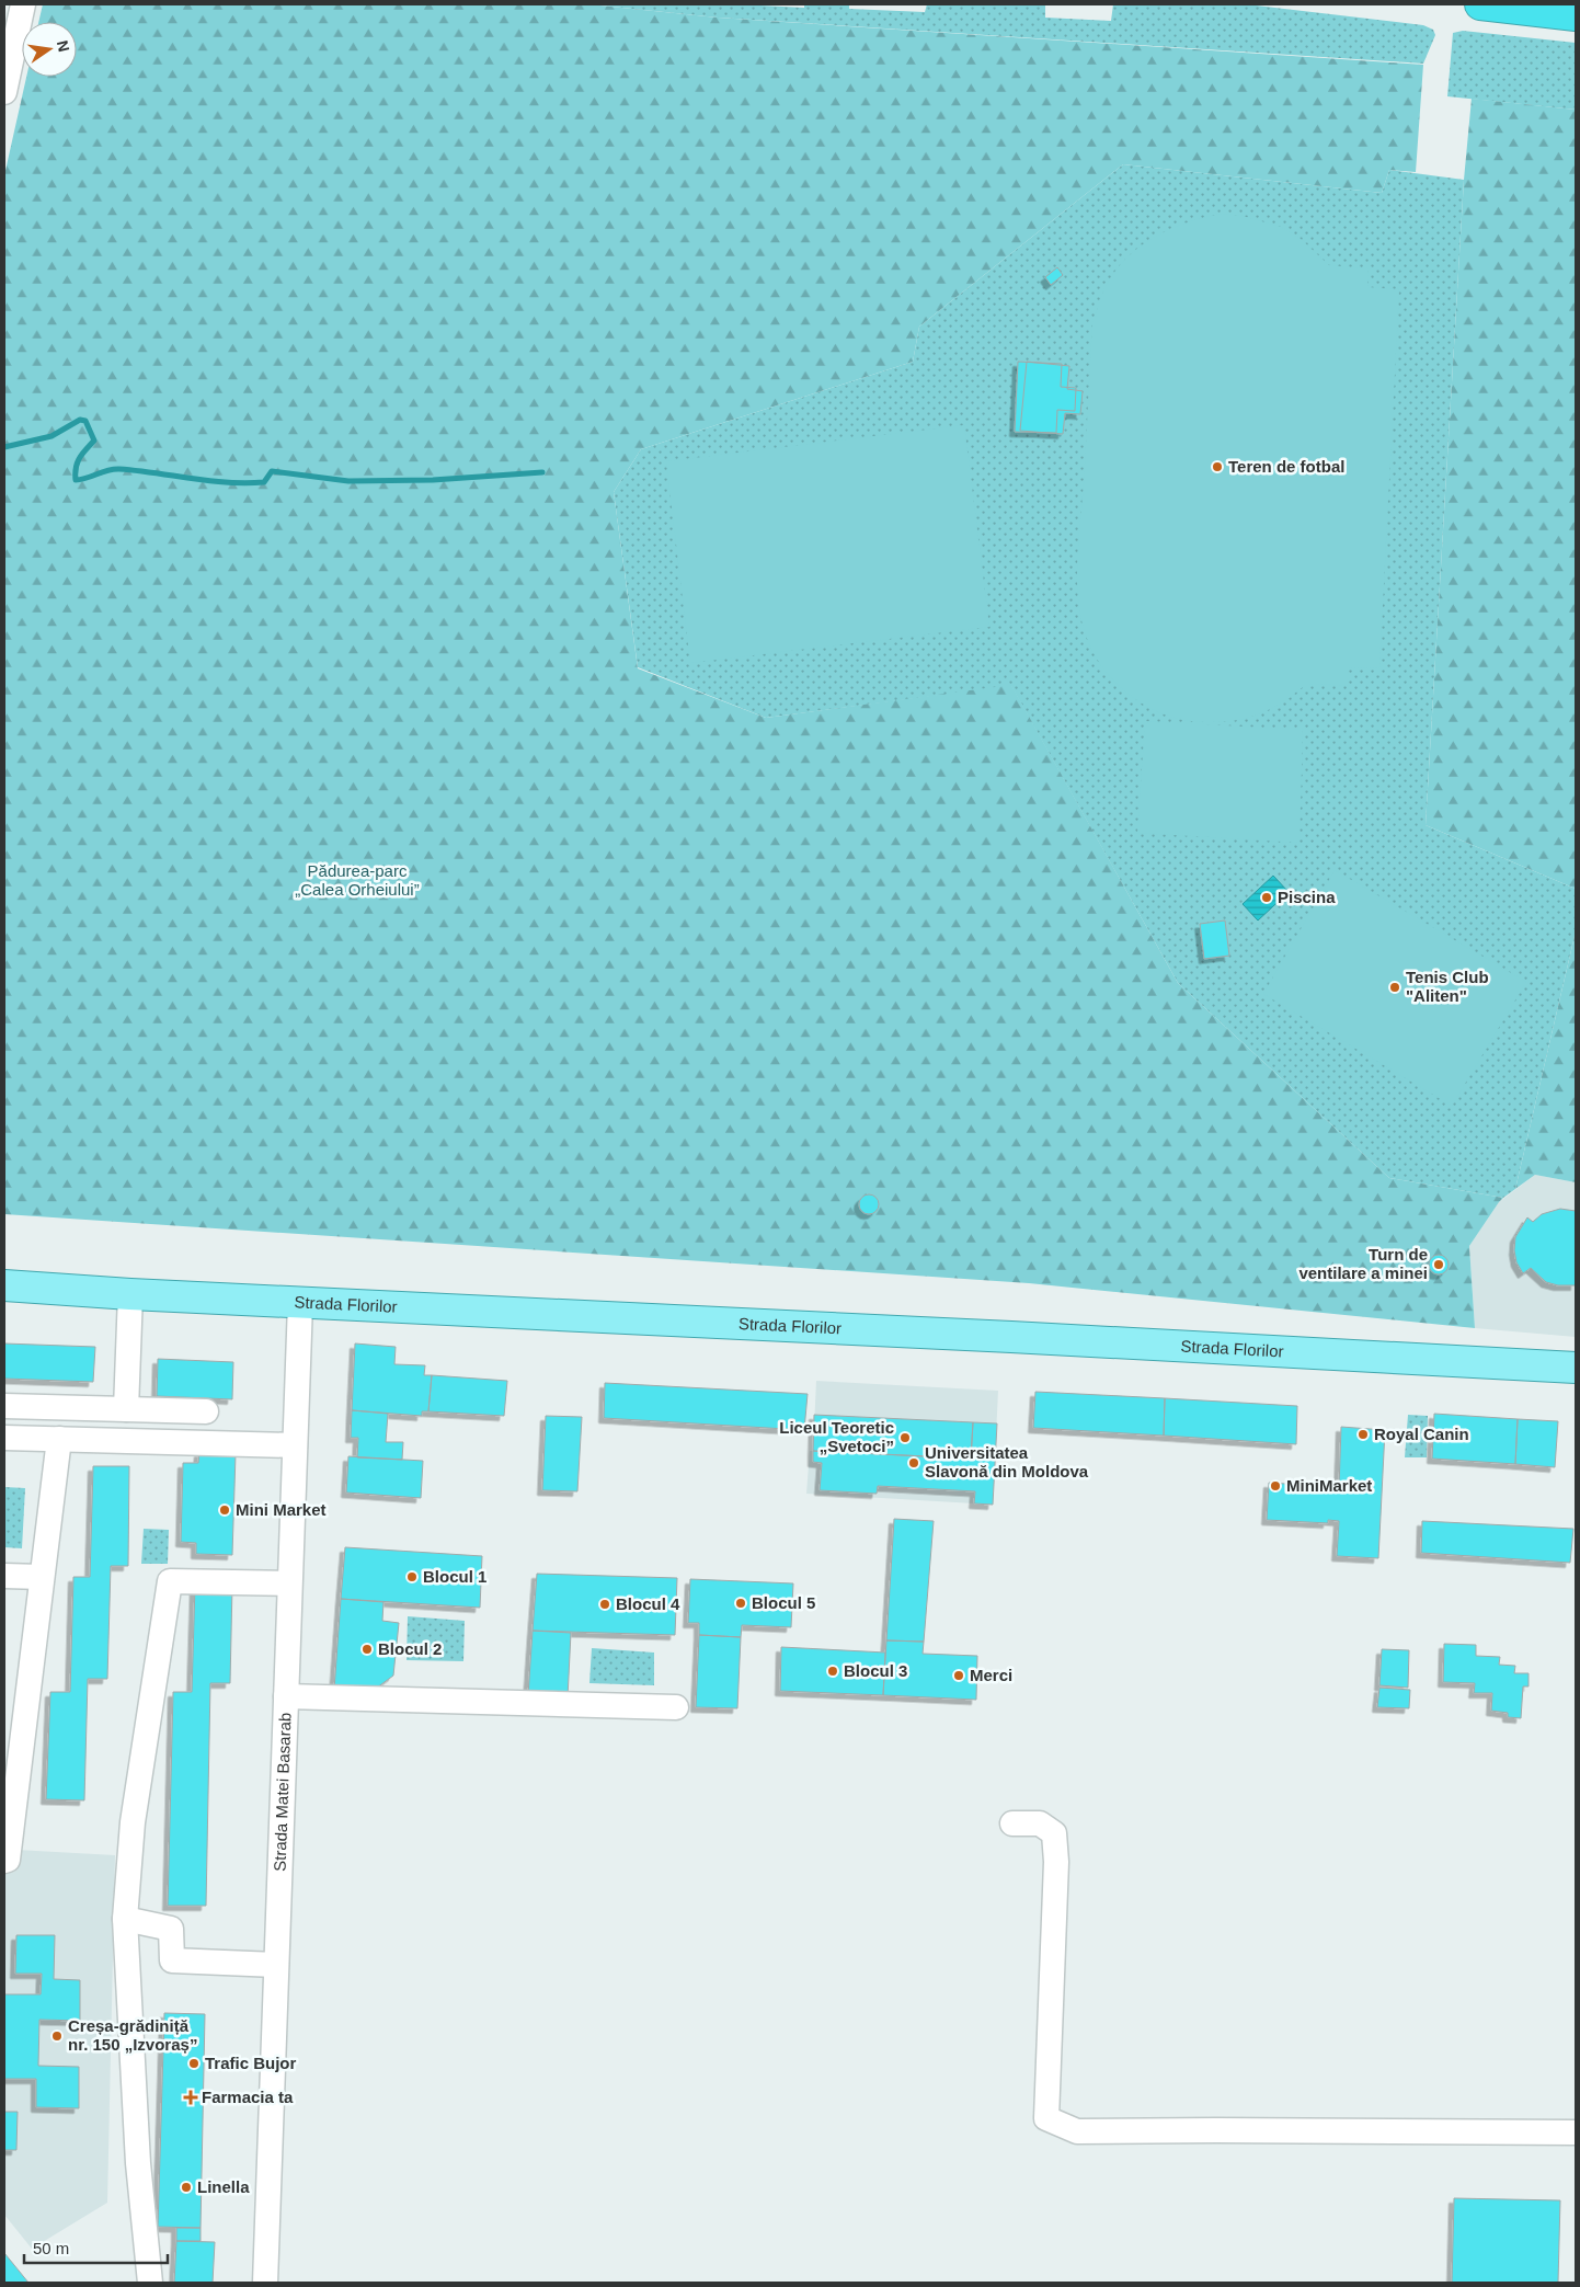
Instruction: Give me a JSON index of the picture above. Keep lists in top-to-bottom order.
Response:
{
  "streets": {
    "main road": ["Strada Florilor"],
    "street": ["Strada Matei Basarab"]
  },
  "crossings": [
    ["Strada Florilor", "Strada Matei Basarab"]
  ],
  "parks": ["Pădurea-parc „Calea Orheiului”"],
  "places": {
    "other": [
      "Teren de fotbal",
      "Piscina",
      "Tenis Club \"Aliten\"",
      "Turn de ventilare a minei",
      "Royal Canin",
      "Liceul Teoretic „Svetoci”",
      "Universitatea Slavonă din Moldova",
      "MiniMarket",
      "Mini Market",
      "Blocul 1",
      "Blocul 5",
      "Blocul 4",
      "Blocul 2",
      "Blocul 3",
      "Merci",
      "Creșa-grădiniță nr. 150 „Izvoraș”",
      "Trafic Bujor",
      "Linella"
    ],
    "health": ["Farmacia ta"]
  },
  "scale_bar": "50 m",
  "north": "right"
}
